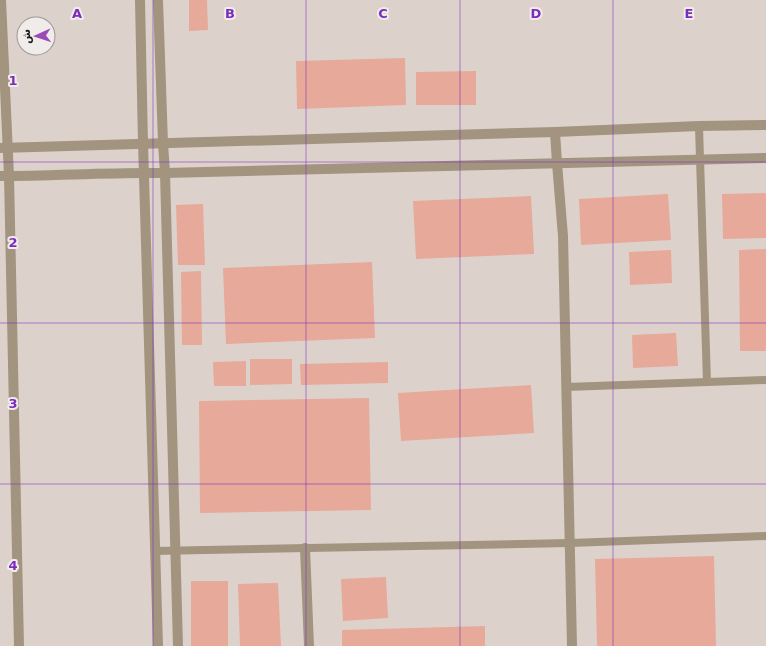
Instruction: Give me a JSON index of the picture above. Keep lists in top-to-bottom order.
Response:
{
  "north": "left",
  "grid": {
    "columns": [
      "A",
      "B",
      "C",
      "D",
      "E"
    ],
    "rows": [
      "1",
      "2",
      "3",
      "4"
    ]
  }
}
